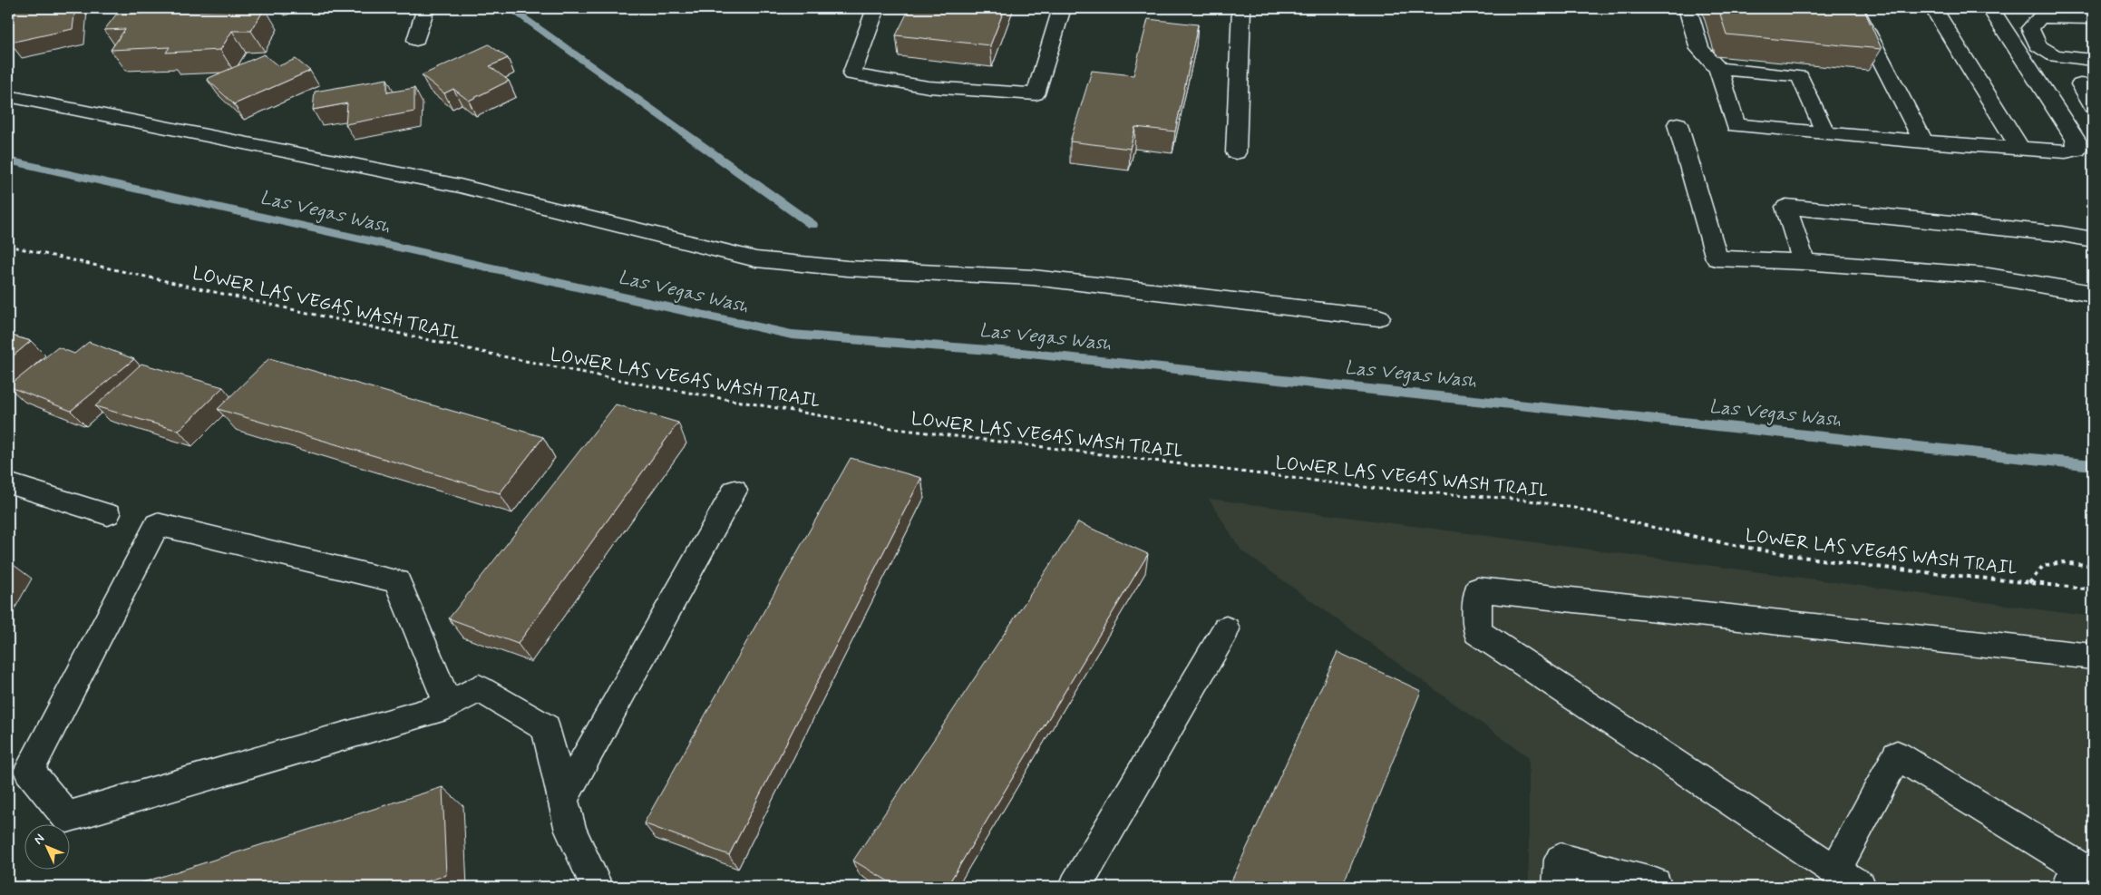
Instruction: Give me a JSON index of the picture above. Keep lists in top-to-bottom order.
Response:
{
  "streets": {
    "path": ["LOWER LAS VEGAS WASH TRAIL"]
  },
  "water": ["Las Vegas Wash"],
  "north": "top left"
}
